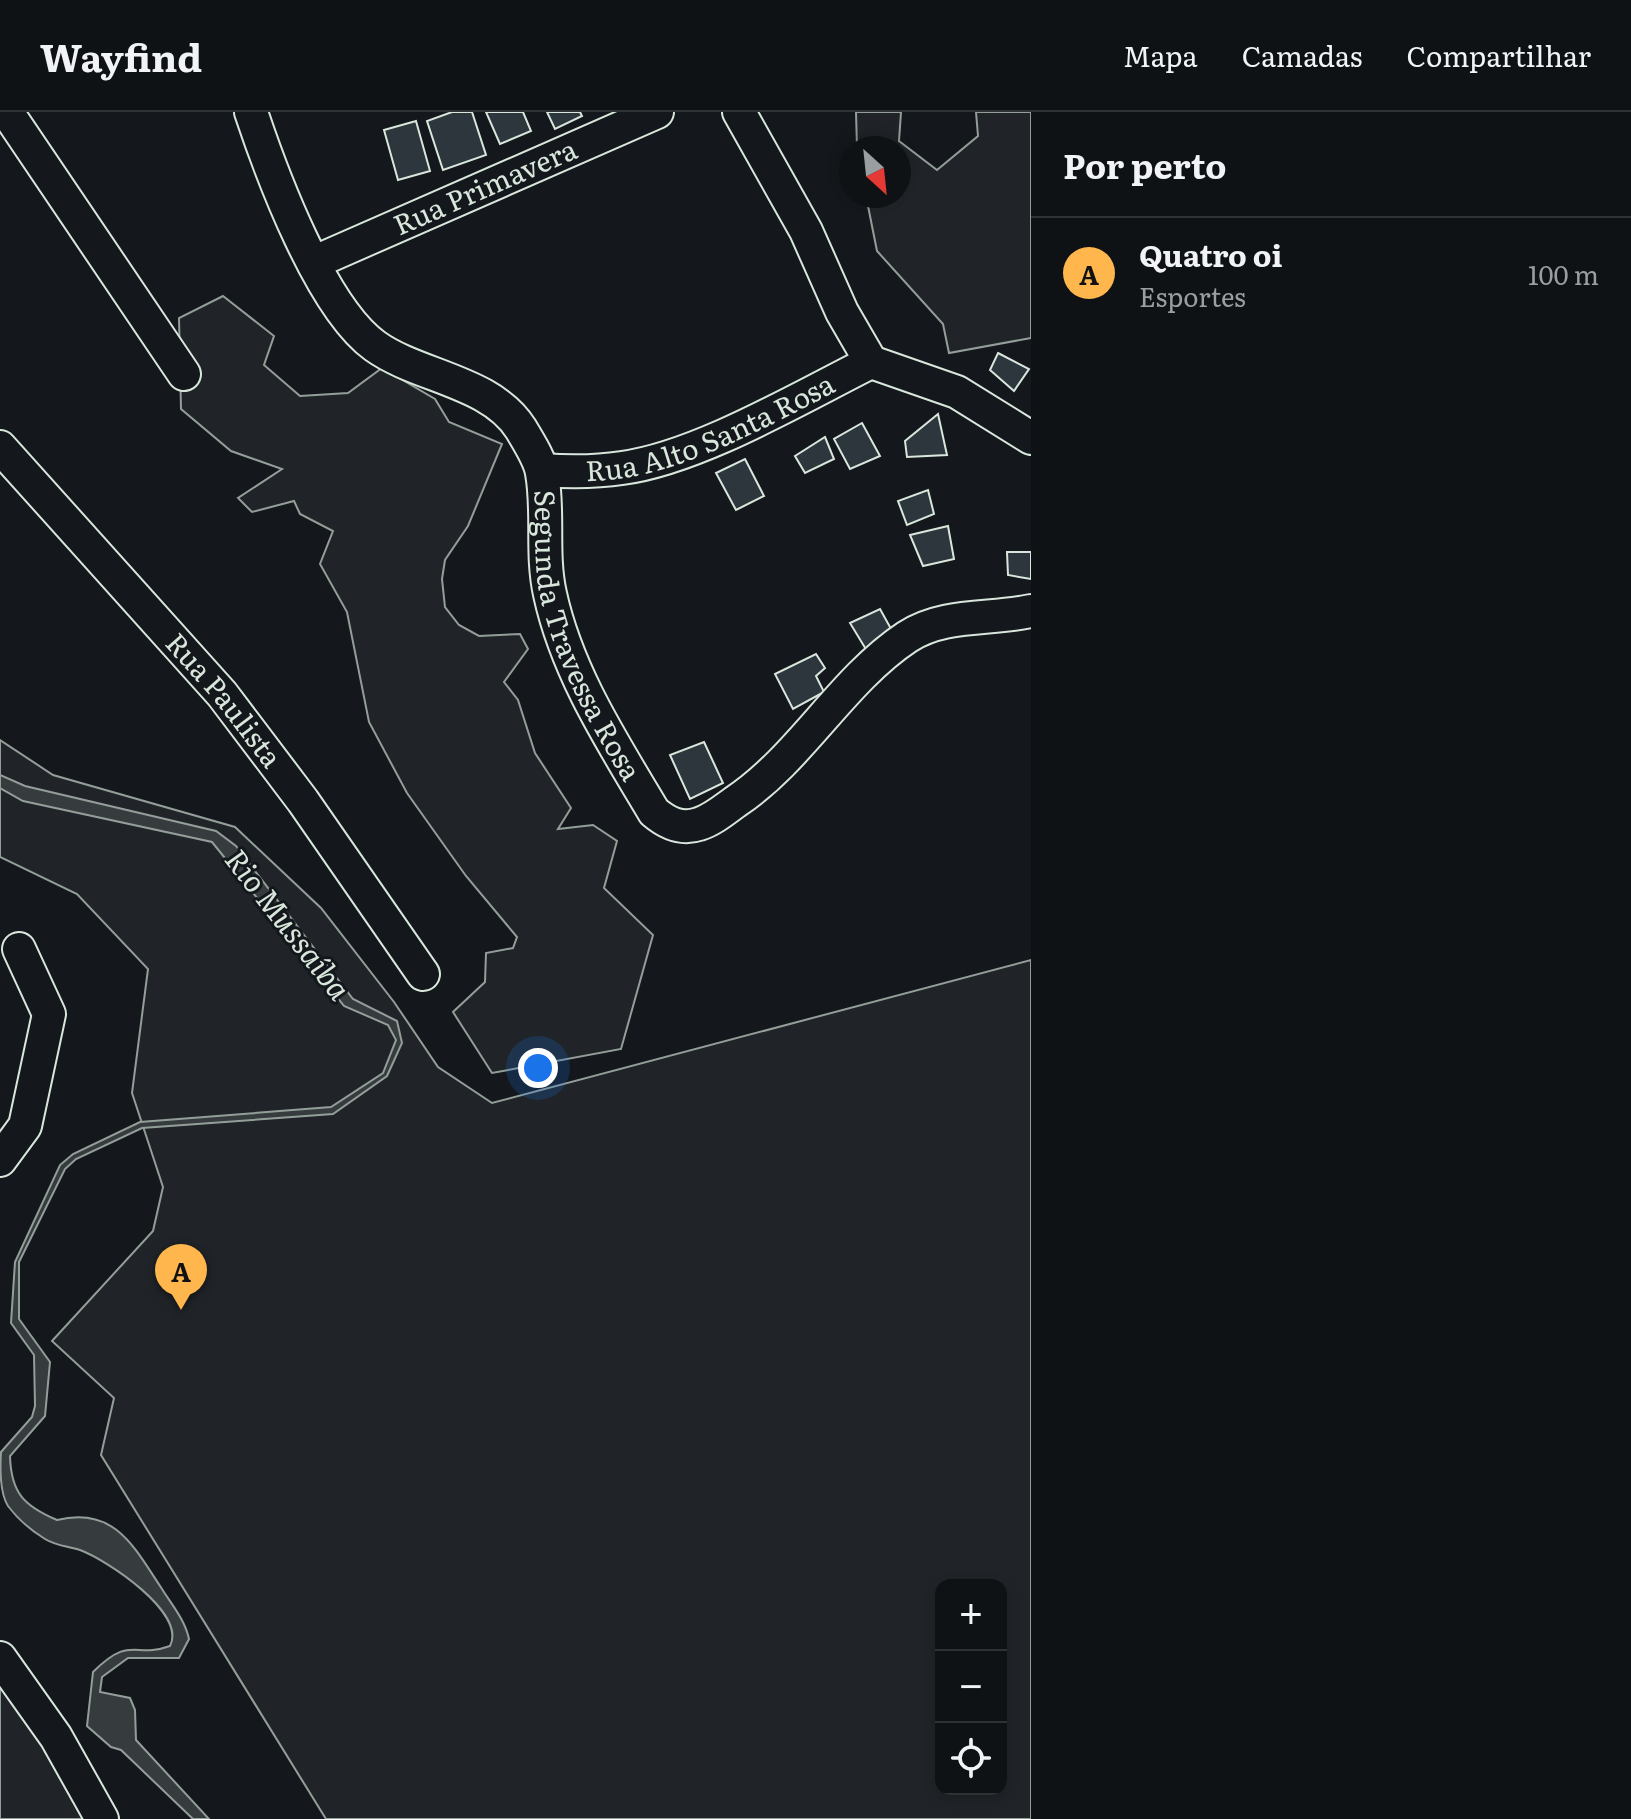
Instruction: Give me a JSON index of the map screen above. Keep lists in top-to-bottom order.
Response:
{
  "streets": {
    "street": [
      "Rua Primavera",
      "Rua Alto Santa Rosa",
      "Segunda Travessa Rosa",
      "Rua Paulista"
    ]
  },
  "crossings": [
    ["Rua Alto Santa Rosa", "Segunda Travessa Rosa"]
  ],
  "water": ["Rio Mussaíba"],
  "north": "bottom right",
  "page": {
    "header": "Wayfind",
    "nav": ["Mapa", "Camadas", "Compartilhar"],
    "heading": "Por perto",
    "list": [
      {
        "mark": "A",
        "name": "Quatro oi",
        "note": "Esportes",
        "value": "100 m"
      }
    ],
    "pins": "A",
    "map_buttons": ["+", "−"]
  }
}
